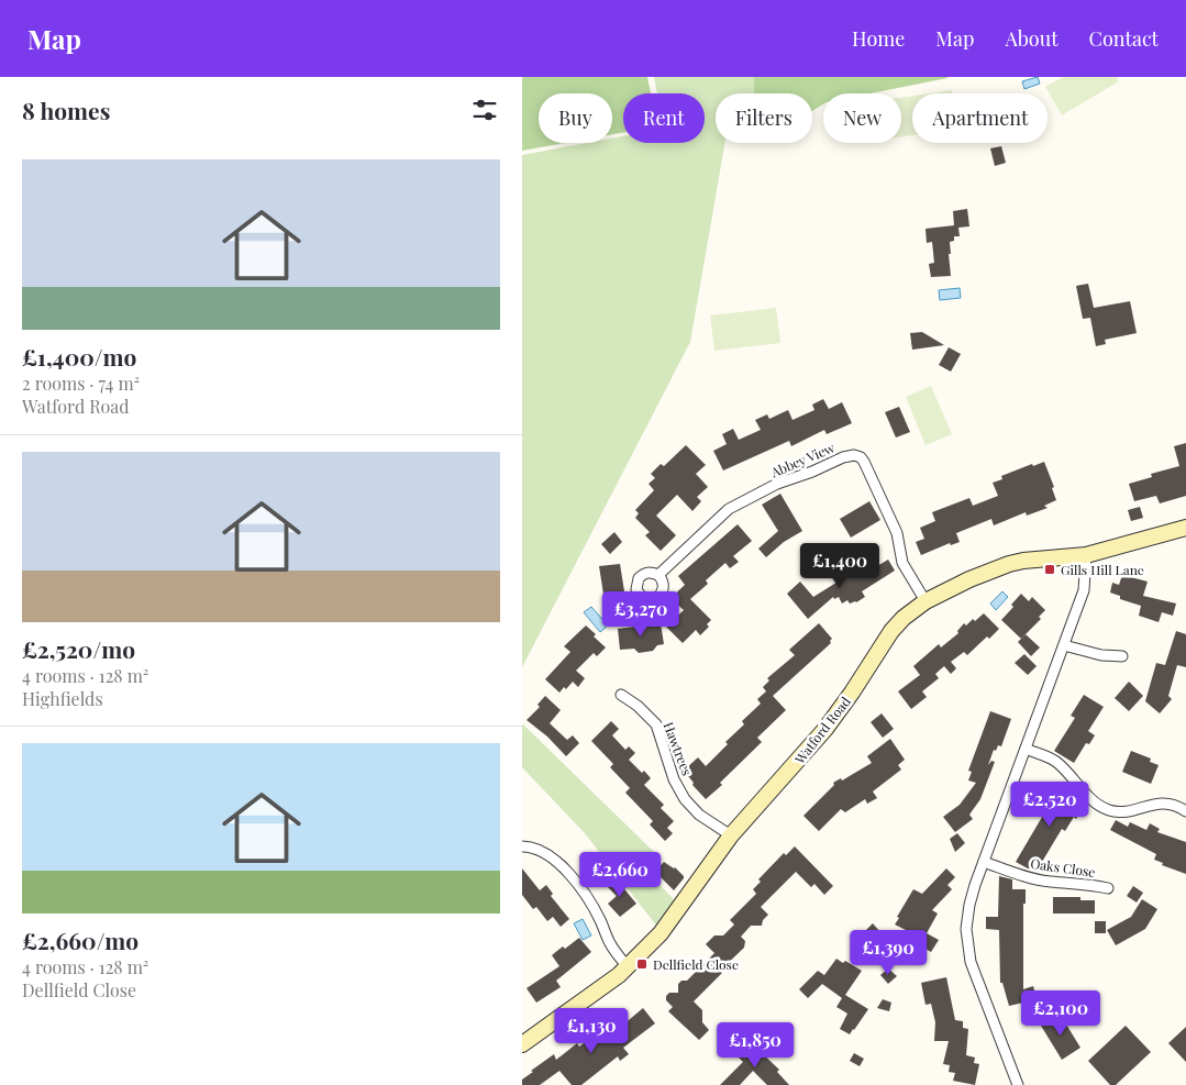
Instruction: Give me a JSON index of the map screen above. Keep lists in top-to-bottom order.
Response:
{
  "streets": {
    "main road": ["Watford Road"],
    "street": ["Abbey View", "Hawtrees", "Oaks Close"]
  },
  "crossings": [
    ["Abbey View", "Watford Road"],
    ["Watford Road", "Hawtrees"]
  ],
  "places": {
    "transit": ["Gills Hill Lane", "Dellfield Close"]
  },
  "page": {
    "header": "Map",
    "nav": [
      "Home",
      "Map",
      "About",
      "Contact"
    ],
    "heading": "8 homes",
    "chip": [
      "Buy",
      "Rent",
      "Filters",
      "New",
      "Apartment"
    ],
    "list": [
      {
        "name": "£1,400/mo",
        "note": "2 rooms · 74 m² · Watford Road"
      },
      {
        "name": "£2,520/mo",
        "note": "4 rooms · 128 m² · Highfields"
      },
      {
        "name": "£2,660/mo",
        "note": "4 rooms · 128 m² · Dellfield Close"
      }
    ],
    "price": [
      "£1,400",
      "£3,270",
      "£2,520",
      "£2,660",
      "£1,390",
      "£2,100",
      "£1,130",
      "£1,850"
    ]
  }
}
